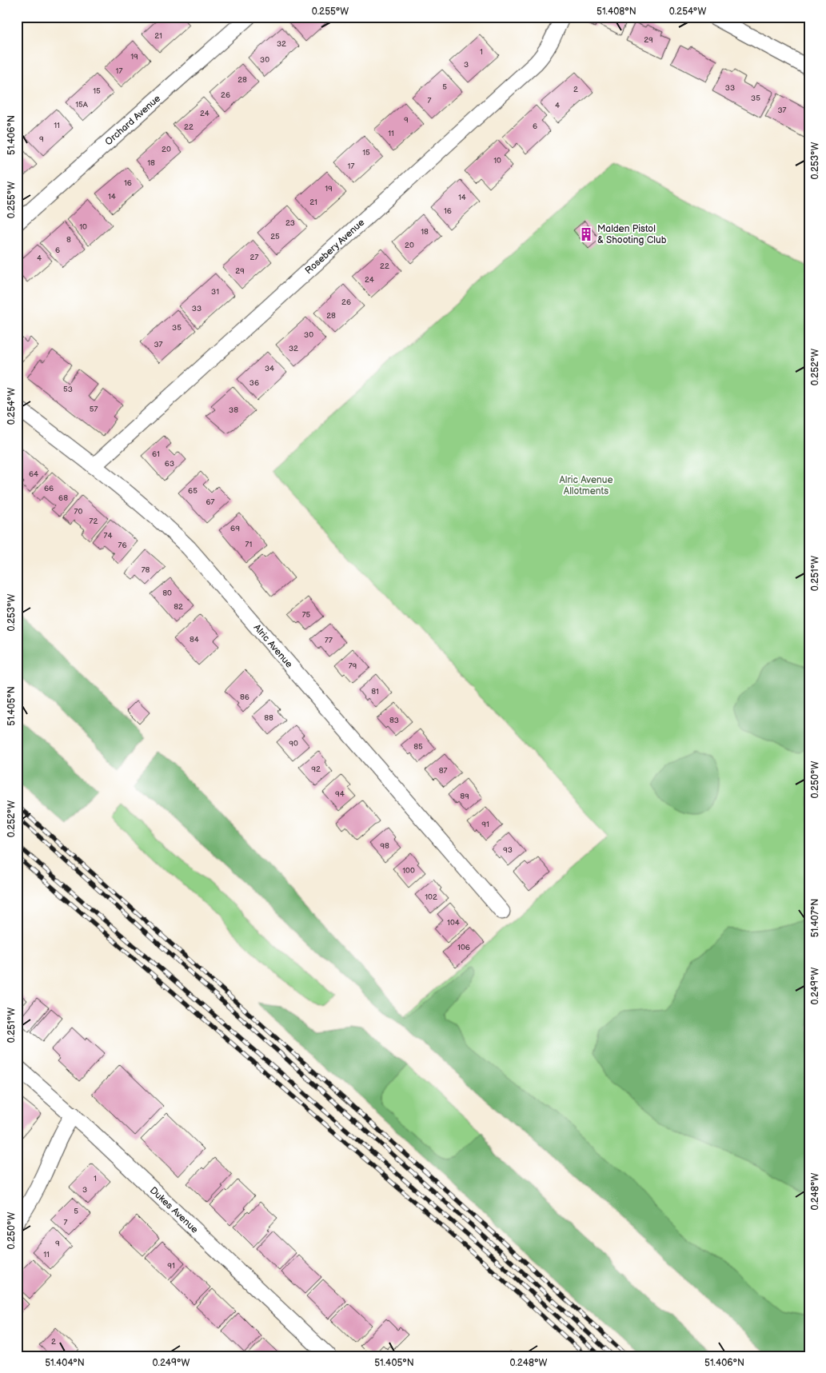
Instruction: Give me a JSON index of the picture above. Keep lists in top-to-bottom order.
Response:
{
  "streets": {
    "street": [
      "Orchard Avenue",
      "Rosebery Avenue",
      "Alric Avenue",
      "Dukes Avenue"
    ]
  },
  "crossings": [
    ["Rosebery Avenue", "Alric Avenue"]
  ],
  "parks": ["Alric Avenue Allotments"],
  "places": {
    "building": ["Malden Pistol & Shooting Club"]
  },
  "house_numbers": [
    "21",
    "29",
    "32",
    "1",
    "19",
    "30",
    "3",
    "17",
    "28",
    "5",
    "33",
    "2",
    "15",
    "26",
    "35",
    "7",
    "15A",
    "4",
    "37",
    "24",
    "9",
    "11",
    "6",
    "22",
    "11",
    "9",
    "20",
    "15",
    "10",
    "18",
    "17",
    "16",
    "19",
    "14",
    "14",
    "21",
    "16",
    "23",
    "10",
    "18",
    "25",
    "8",
    "20",
    "6",
    "27",
    "4",
    "22",
    "29",
    "24",
    "31",
    "26",
    "33",
    "28",
    "35",
    "30",
    "37",
    "32",
    "34",
    "36",
    "53",
    "57",
    "38",
    "61",
    "63",
    "64",
    "66",
    "65",
    "68",
    "67",
    "70",
    "72",
    "69",
    "74",
    "71",
    "76",
    "78",
    "80",
    "82",
    "75",
    "84",
    "77",
    "79",
    "81",
    "86",
    "88",
    "83",
    "90",
    "85",
    "92",
    "87",
    "94",
    "89",
    "91",
    "98",
    "93",
    "100",
    "102",
    "104",
    "106",
    "1",
    "3",
    "5",
    "7",
    "9",
    "11",
    "91",
    "2"
  ],
  "coordinates": [
    "0.255°W",
    "51.408°N",
    "0.254°W",
    "51.406°N",
    "0.253°W",
    "0.252°W",
    "0.251°W",
    "51.405°N",
    "0.250°W",
    "51.407°N",
    "0.249°W",
    "0.248°W",
    "51.404°N"
  ]
}
